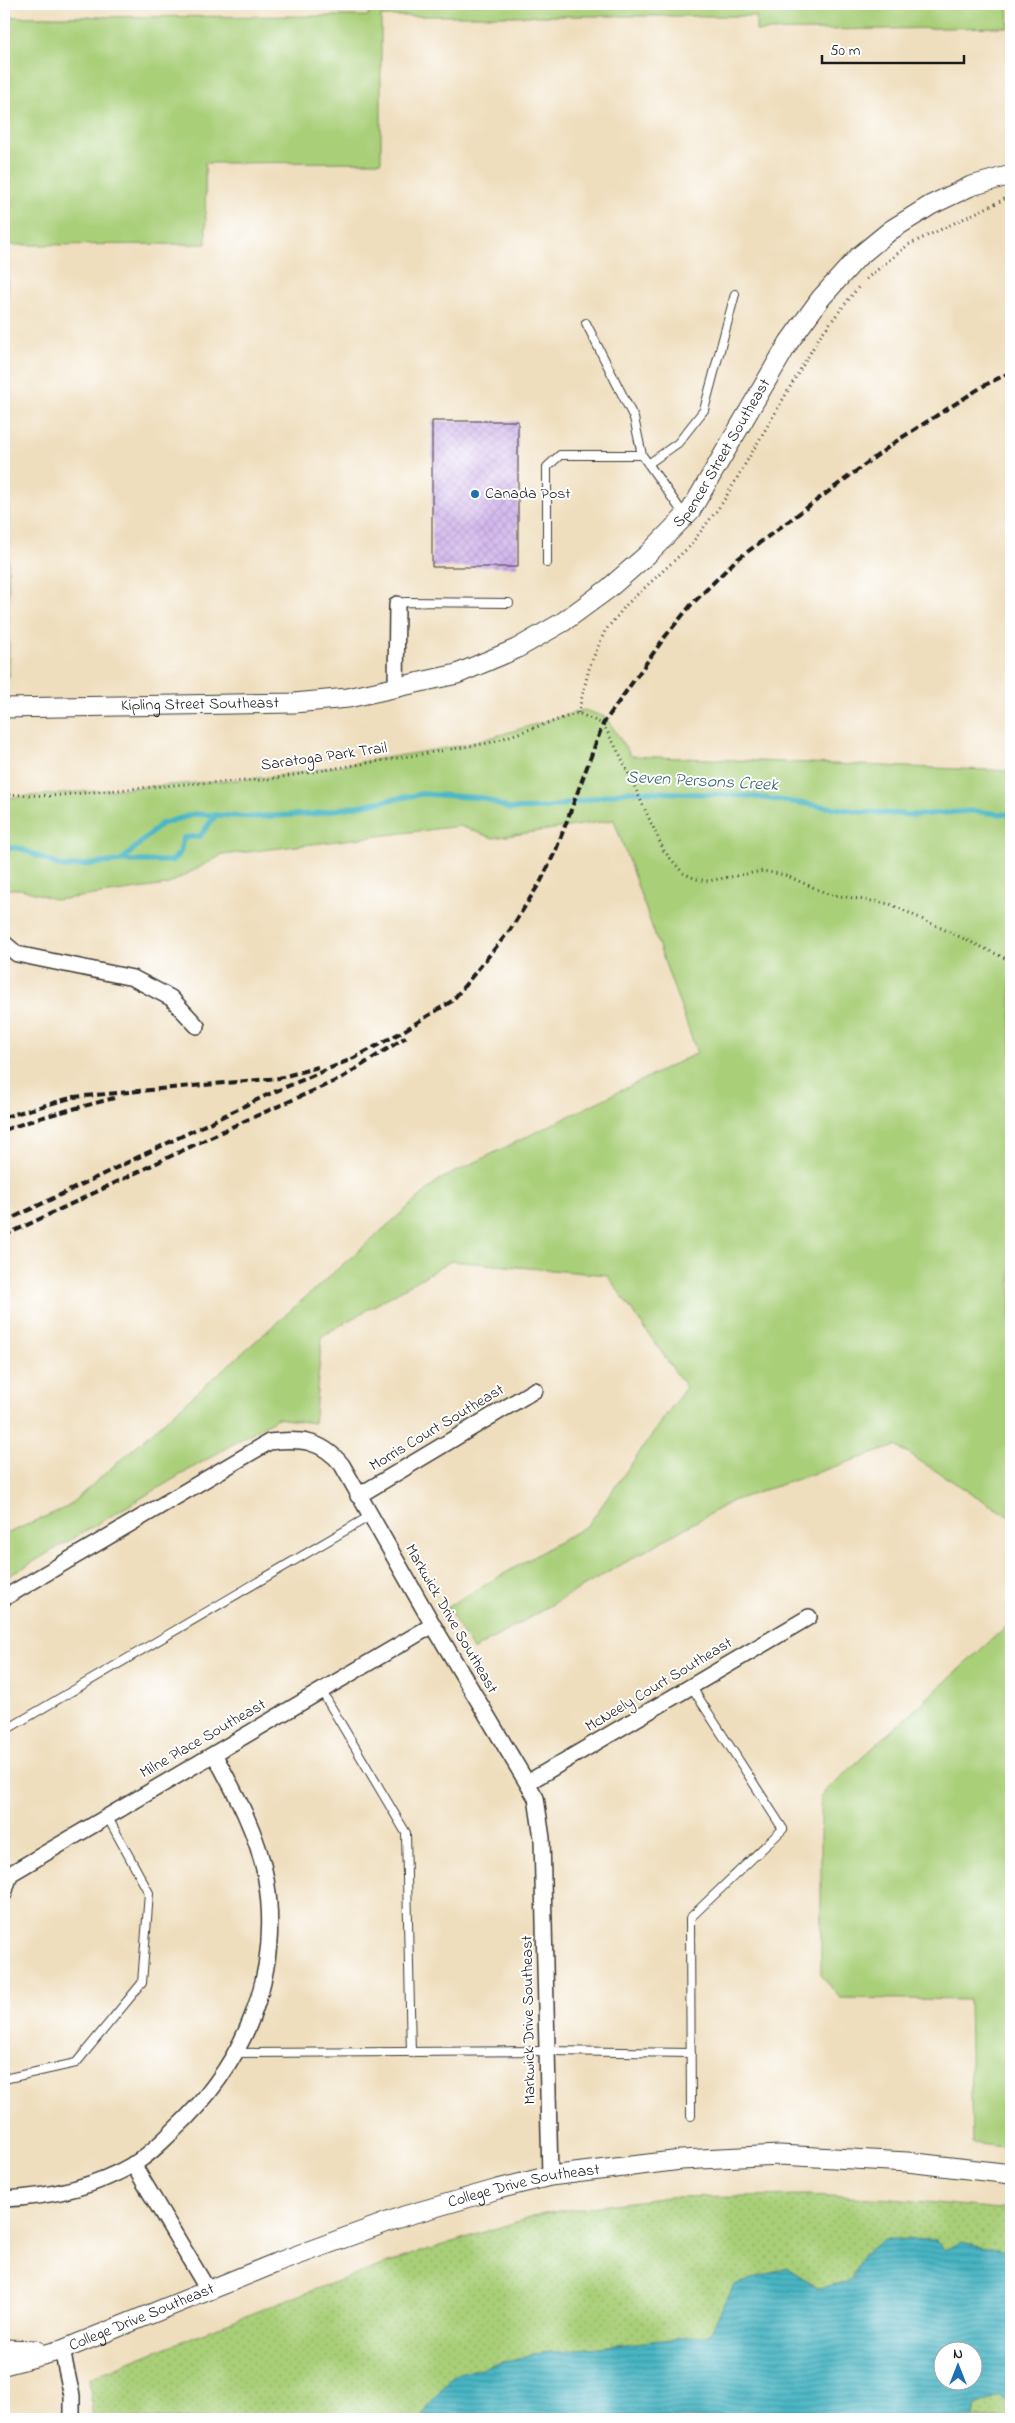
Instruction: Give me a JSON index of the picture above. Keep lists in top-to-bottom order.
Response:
{
  "streets": {
    "street": [
      "Spencer Street Southeast",
      "Kipling Street Southeast",
      "Morris Court Southeast",
      "Markwick Drive Southeast",
      "McNeely Court Southeast",
      "Milne Place Southeast",
      "College Drive Southeast"
    ],
    "path": ["Saratoga Park Trail"]
  },
  "crossings": [
    ["Spencer Street Southeast", "Kipling Street Southeast"],
    ["Morris Court Southeast", "Markwick Drive Southeast"],
    ["Markwick Drive Southeast", "McNeely Court Southeast"],
    ["Markwick Drive Southeast", "Milne Place Southeast"],
    ["Markwick Drive Southeast", "College Drive Southeast"]
  ],
  "water": ["Seven Persons Creek"],
  "places": ["Canada Post"],
  "scale_bar": "50 m",
  "north": "top"
}
